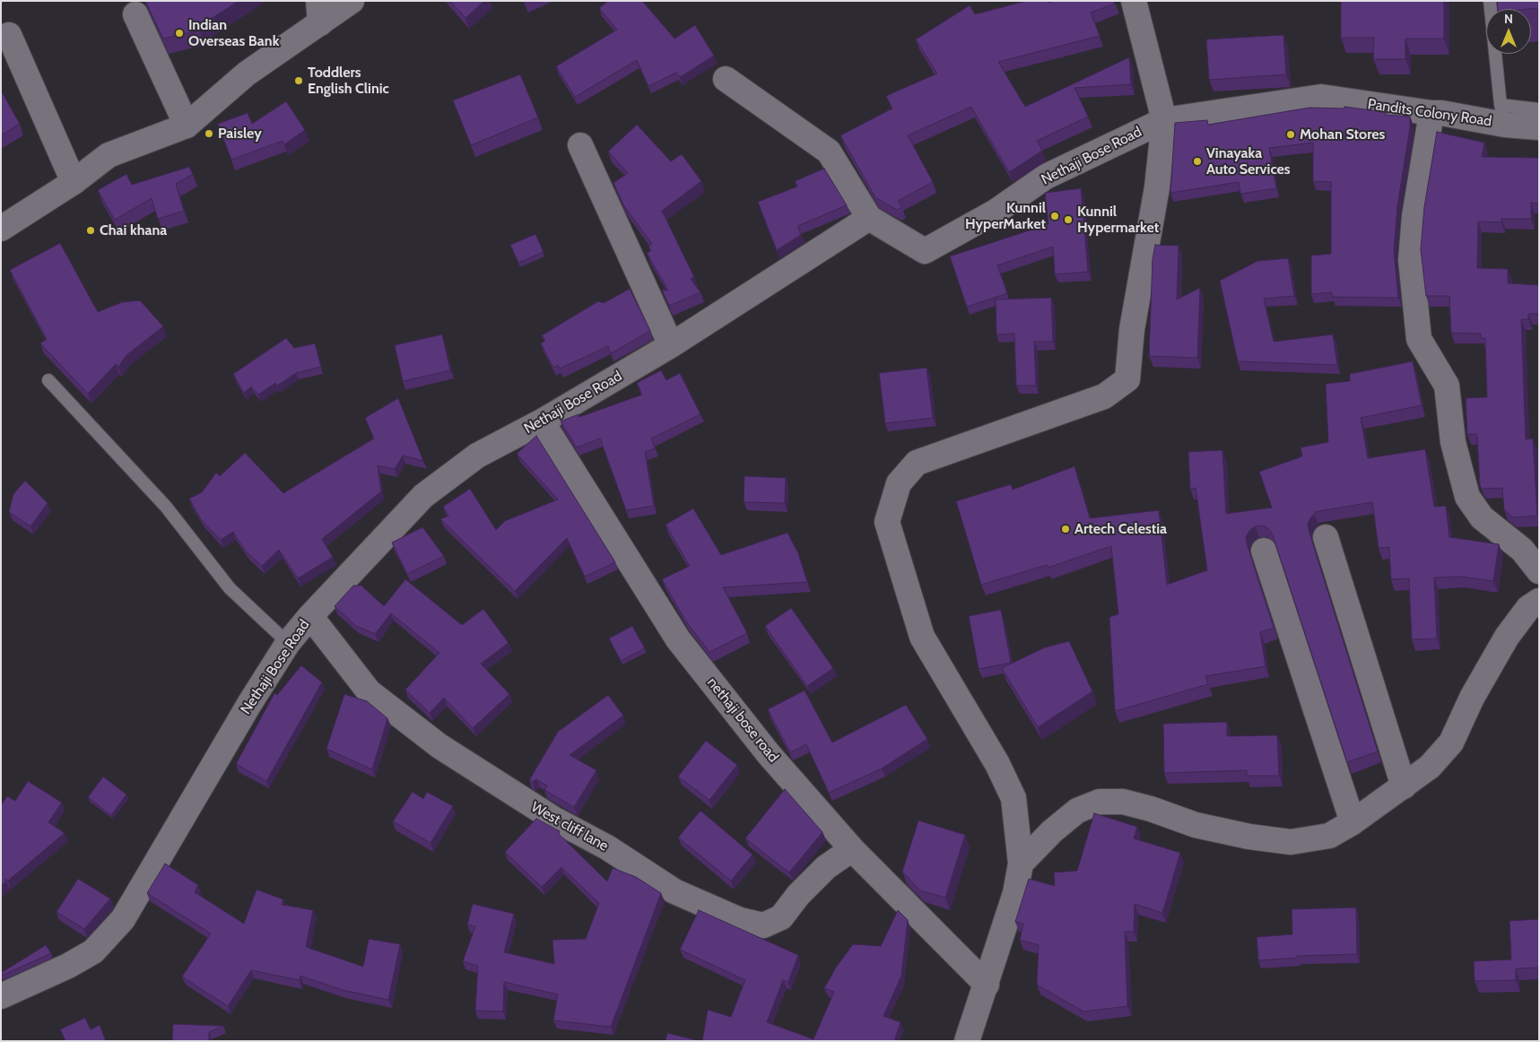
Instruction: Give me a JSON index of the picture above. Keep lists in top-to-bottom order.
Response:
{
  "streets": {
    "street": [
      "Pandits Colony Road",
      "Nethaji Bose Road",
      "nethaji bose road",
      "West cliff lane"
    ]
  },
  "crossings": [
    ["Pandits Colony Road", "Nethaji Bose Road"],
    ["Nethaji Bose Road", "nethaji bose road"],
    ["Nethaji Bose Road", "West cliff lane"],
    ["nethaji bose road", "West cliff lane"]
  ],
  "places": [
    "Indian Overseas Bank",
    "Toddlers English Clinic",
    "Paisley",
    "Mohan Stores",
    "Vinayaka Auto Services",
    "Kunnil HyperMarket",
    "Kunnil Hypermarket",
    "Chai khana",
    "Artech Celestia"
  ],
  "north": "top"
}
